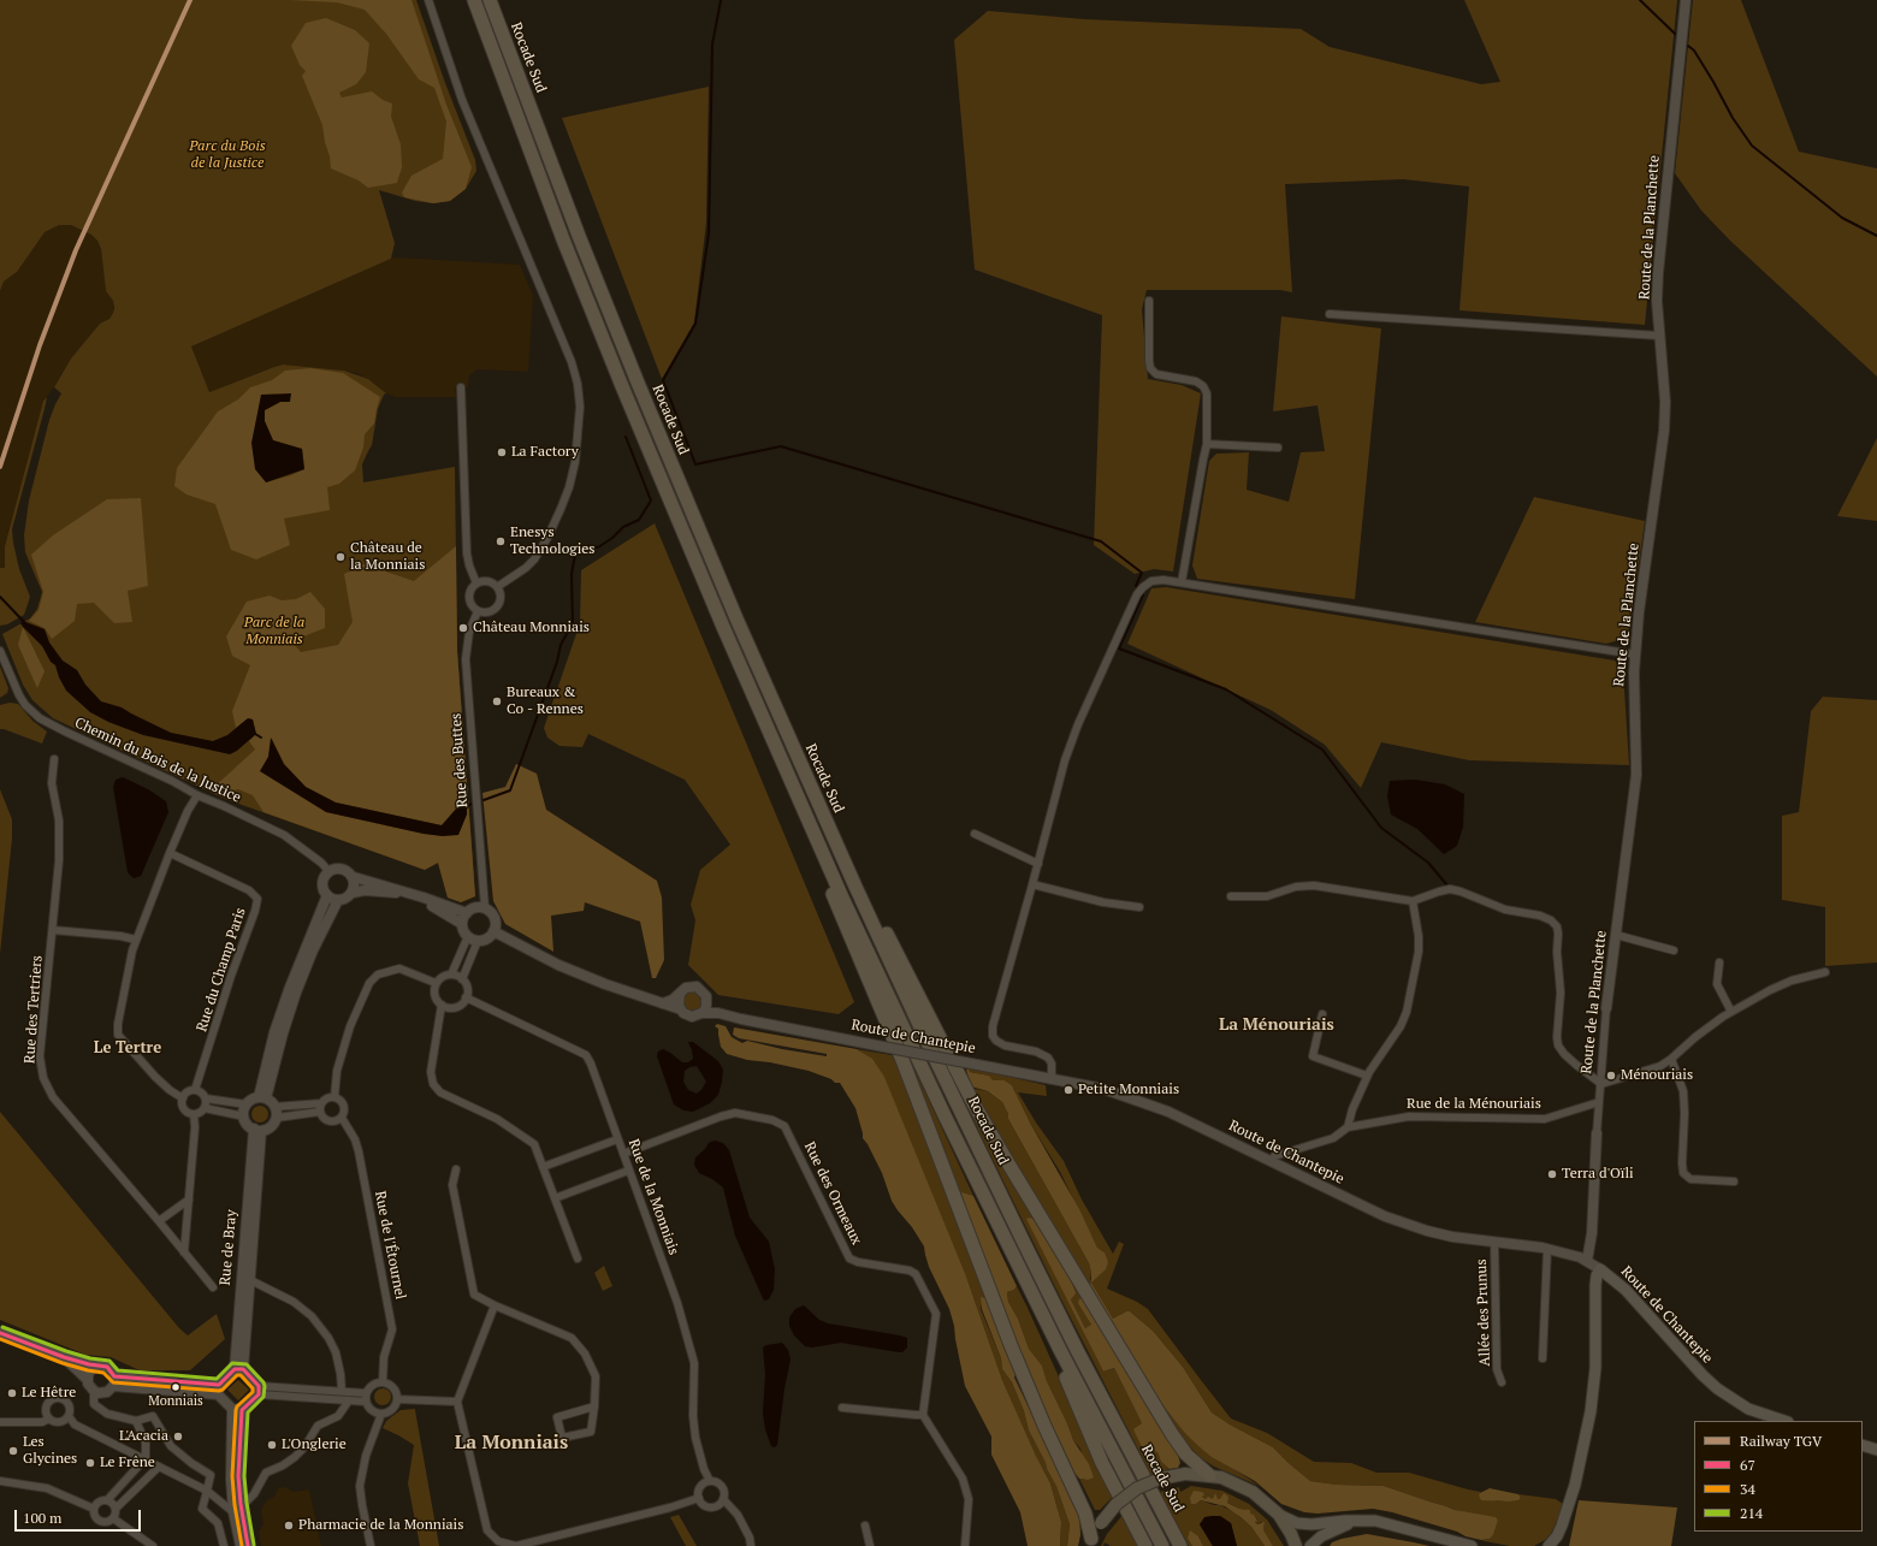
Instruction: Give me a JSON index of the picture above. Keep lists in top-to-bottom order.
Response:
{
  "streets": {
    "highway": ["Rocade Sud"],
    "main road": ["Route de Chantepie"],
    "street": [
      "Route de la Planchette",
      "Chemin du Bois de la Justice",
      "Rue des Buttes",
      "Rue du Champ Paris",
      "Rue des Tertriers",
      "Rue de la Ménouriais",
      "Rue des Ormeaux",
      "Rue de la Monniais",
      "Rue de l'Étournel",
      "Rue de Bray",
      "Allée des Prunus"
    ]
  },
  "crossings": [
    ["Route de la Planchette", "Route de Chantepie"],
    ["Route de la Planchette", "Rue de la Ménouriais"],
    ["Route de Chantepie", "Rue de la Ménouriais"],
    ["Route de Chantepie", "Allée des Prunus"],
    ["Rue des Ormeaux", "Rue de la Monniais"]
  ],
  "districts": ["La Ménouriais", "Le Tertre", "La Monniais"],
  "parks": ["Parc du Bois de la Justice", "Parc de la Monniais"],
  "places": [
    "La Factory",
    "Enesys Technologies",
    "Château de la Monniais",
    "Château Monniais",
    "Bureaux & Co - Rennes",
    "Ménouriais",
    "Petite Monniais",
    "Terra d'Oïli",
    "Monniais",
    "Le Hêtre",
    "L'Acacia",
    "L'Onglerie",
    "Les Glycines",
    "Le Frêne",
    "Pharmacie de la Monniais"
  ],
  "lines": [
    "rail line TGV",
    "transit line 214",
    "transit line 67",
    "transit line 34"
  ],
  "legend": [
    "Railway TGV",
    "67",
    "34",
    "214"
  ],
  "scale_bar": "100 m"
}
